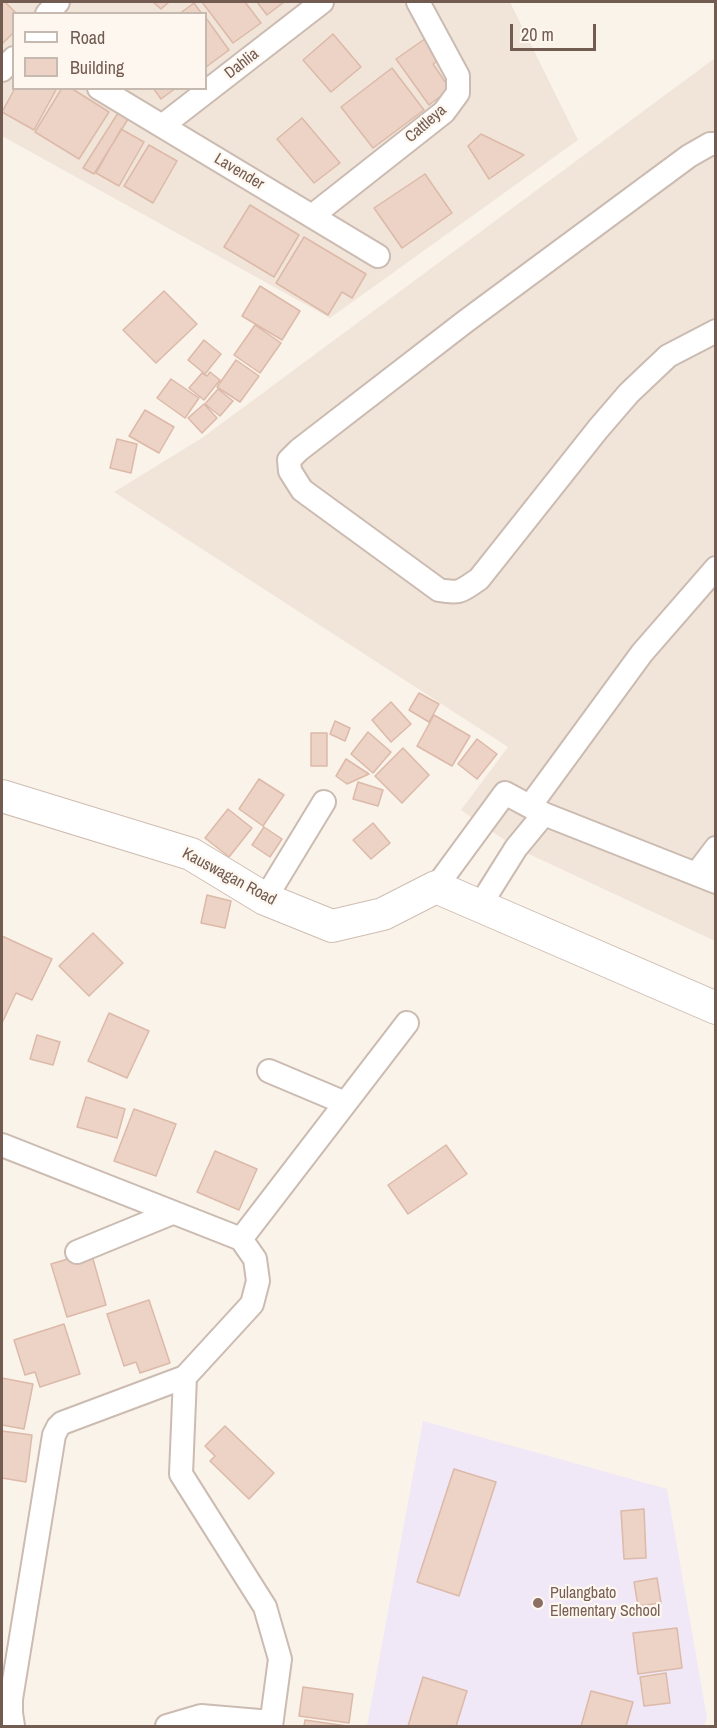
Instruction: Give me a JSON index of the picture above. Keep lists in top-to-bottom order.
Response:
{
  "streets": {
    "street": [
      "Dahlia",
      "Cattleya",
      "Lavender",
      "Kauswagan Road"
    ]
  },
  "crossings": [
    ["Dahlia", "Lavender"],
    ["Cattleya", "Lavender"]
  ],
  "places": ["Pulangbato Elementary School"],
  "legend": ["Road", "Building"],
  "scale_bar": "20 m"
}
